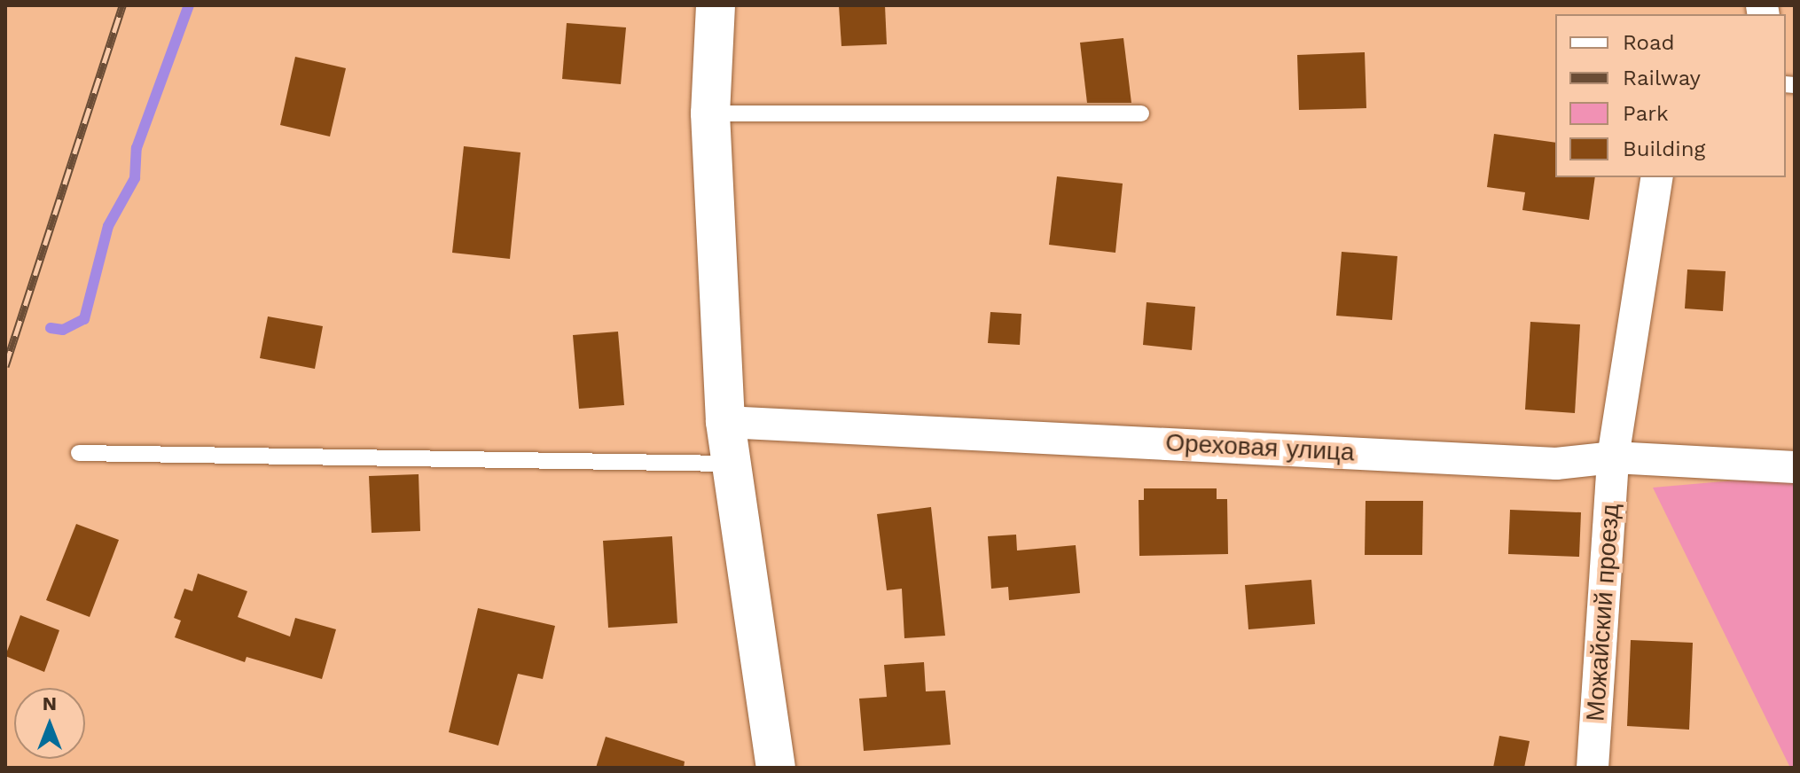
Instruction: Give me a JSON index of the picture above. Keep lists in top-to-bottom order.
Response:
{
  "streets": {
    "street": ["Ореховая улица", "Можайский проезд"]
  },
  "crossings": [
    ["Ореховая улица", "Можайский проезд"]
  ],
  "legend": [
    "Road",
    "Railway",
    "Park",
    "Building"
  ],
  "north": "top"
}
